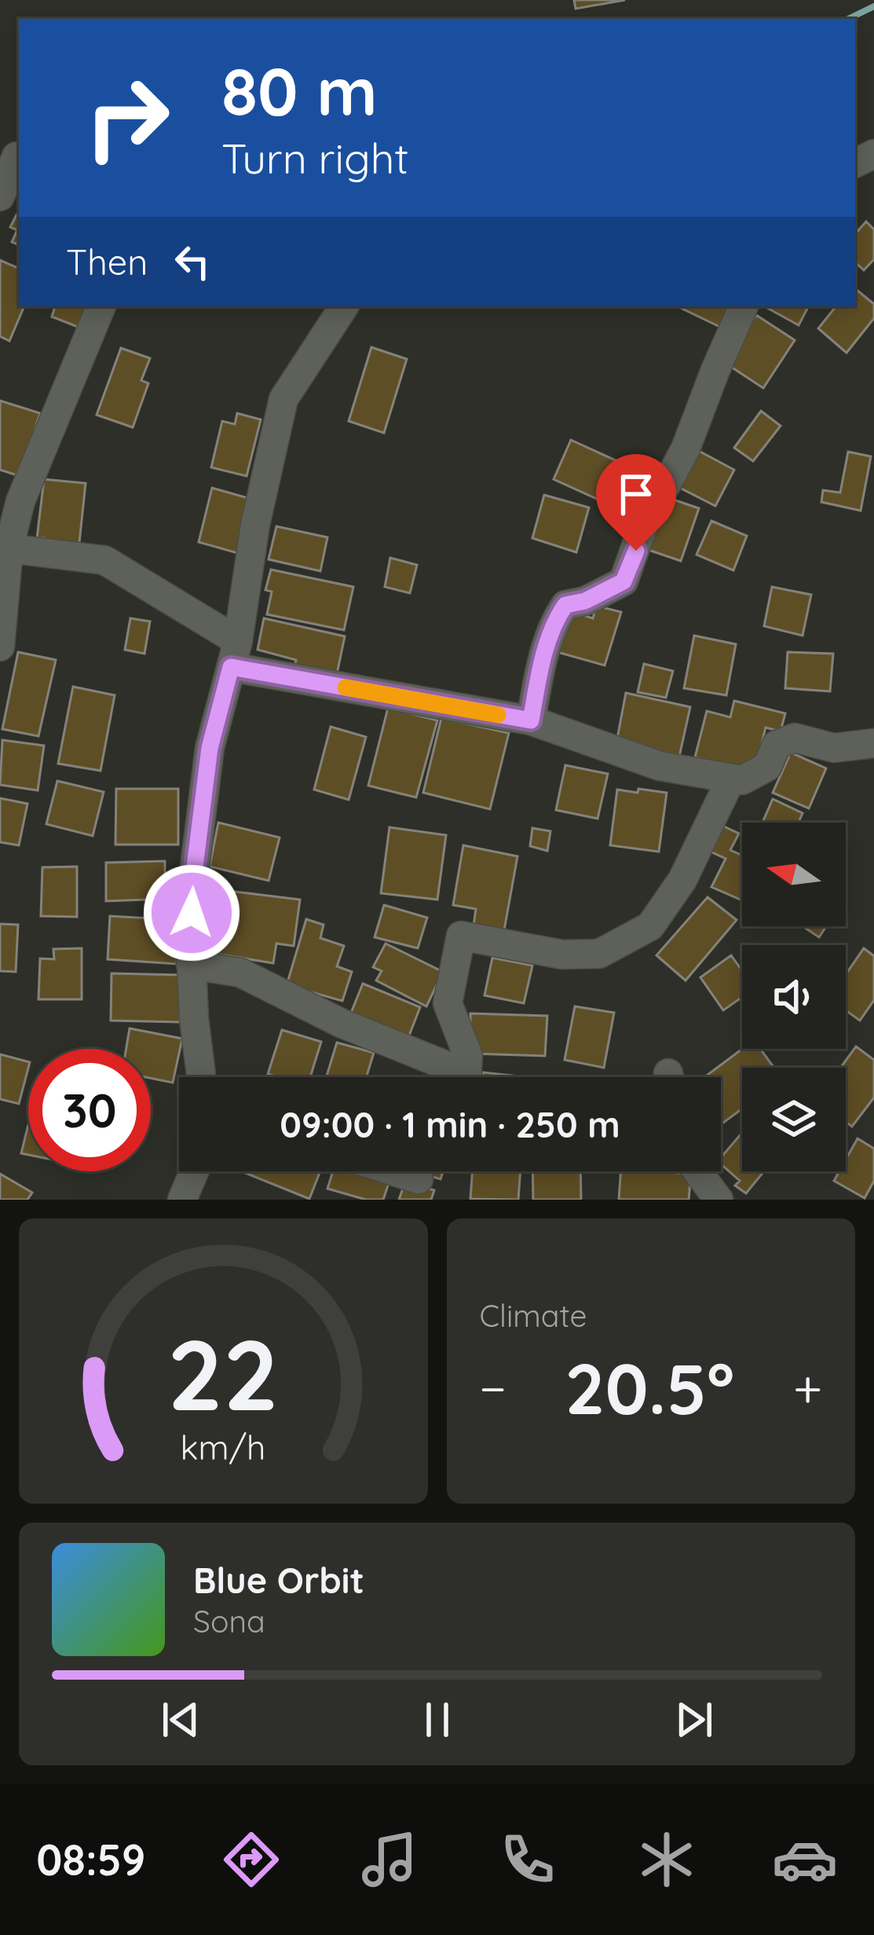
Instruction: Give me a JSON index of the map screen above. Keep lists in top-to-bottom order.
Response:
{
  "north": "left",
  "page": {
    "turn": ["80 m", "Turn right"],
    "then": "Then",
    "limit": "30",
    "trip": "09:00 · 1 min · 250 m",
    "tile": "Climate",
    "heat": ["−", "20.5°", "+"],
    "song": ["Blue Orbit", "Sona"],
    "tabs": "08:59",
    "gauge": ["22", "km/h"]
  }
}
